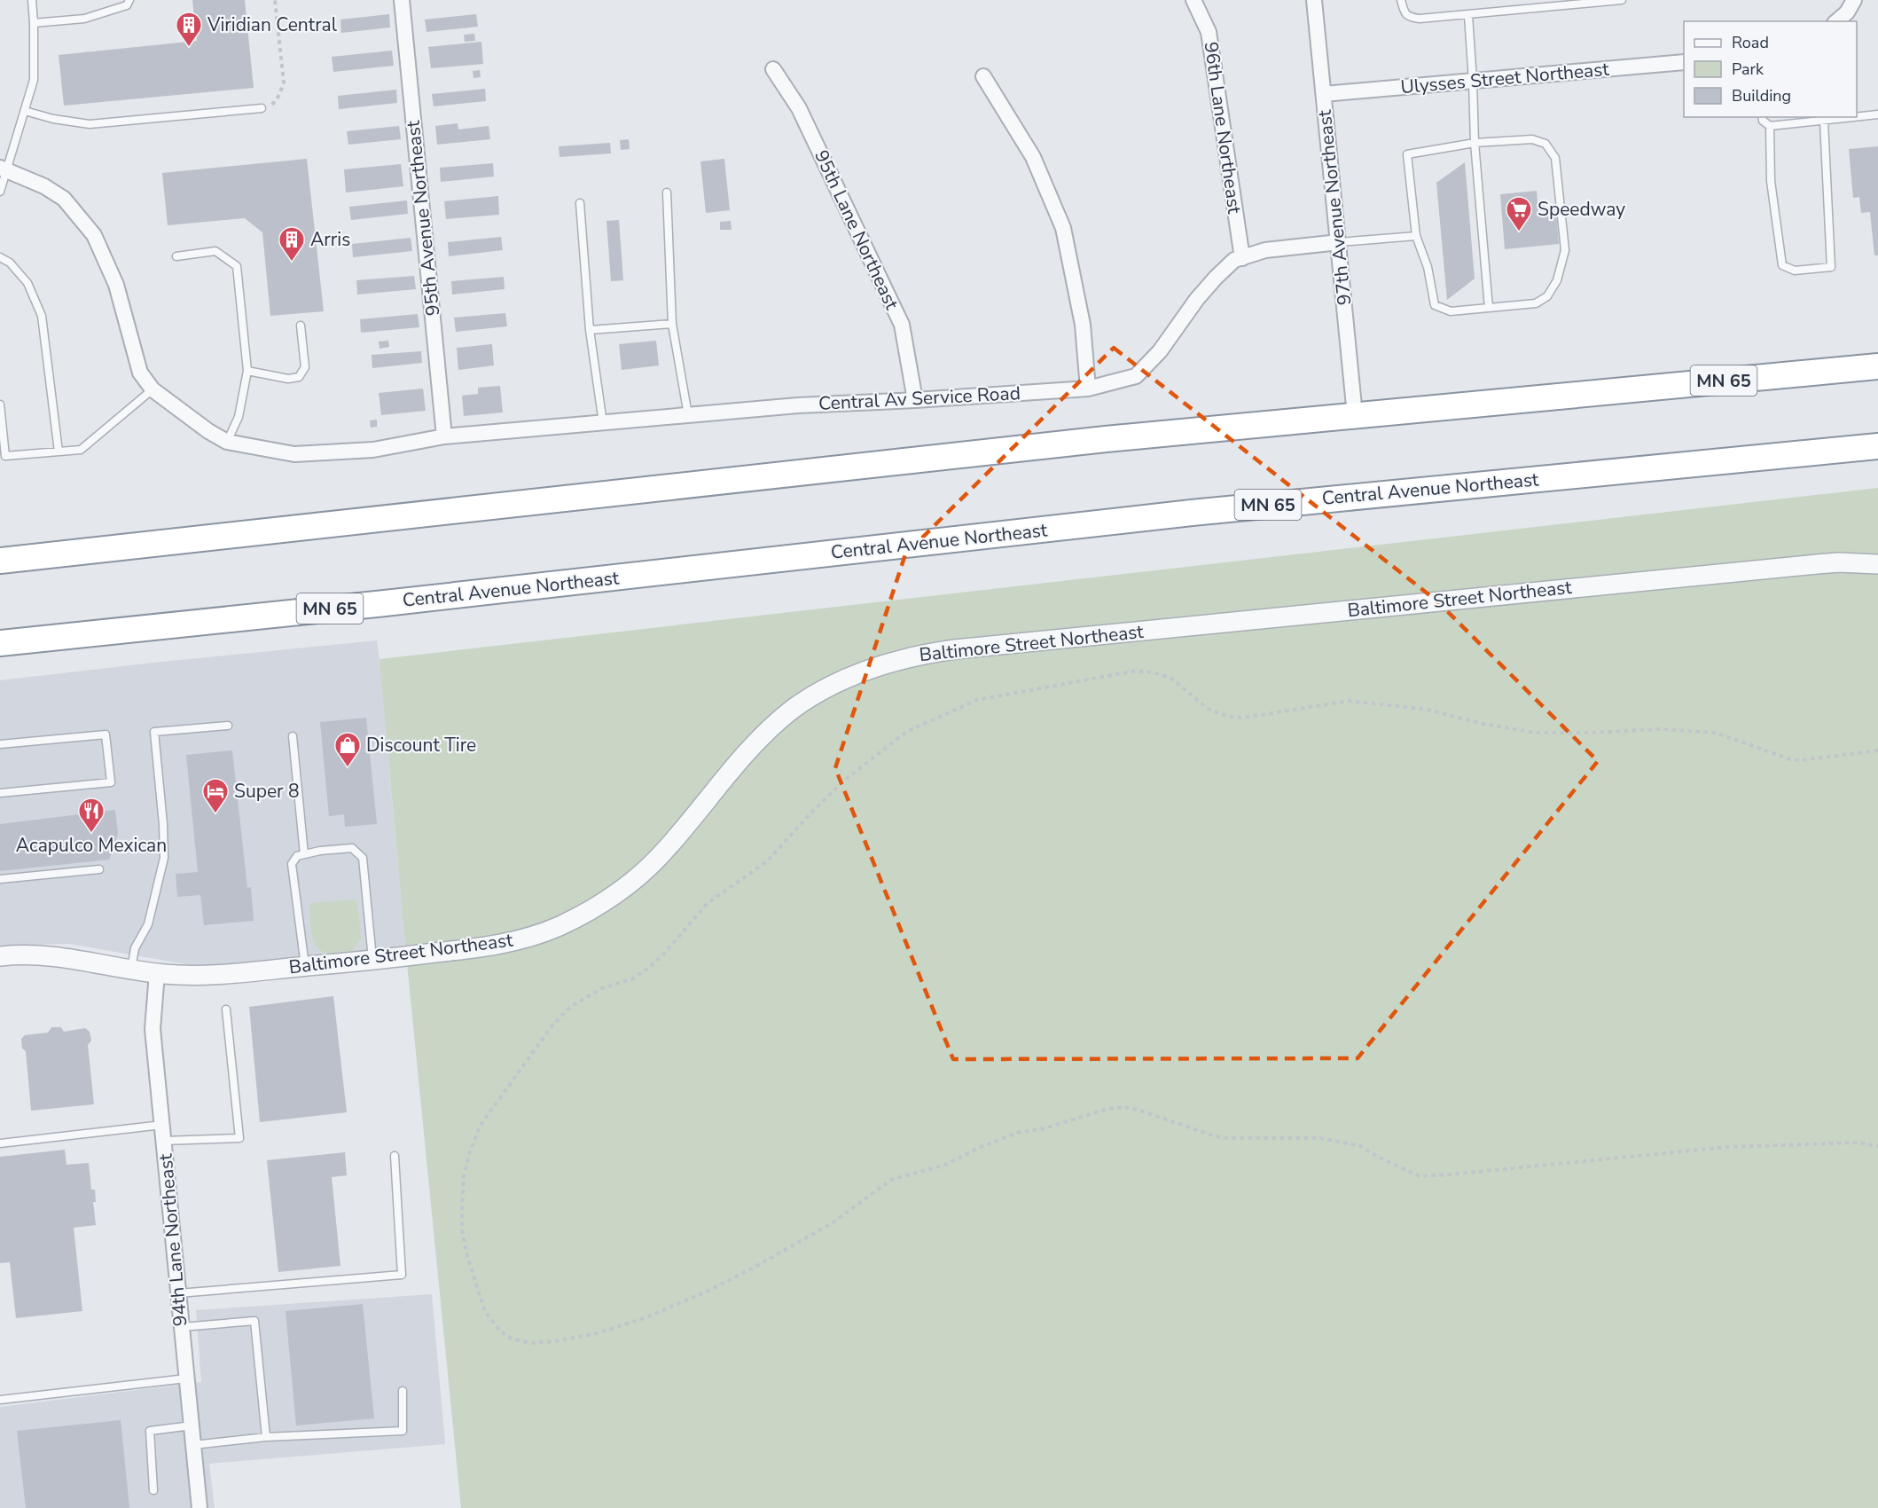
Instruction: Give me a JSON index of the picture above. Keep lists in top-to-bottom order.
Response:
{
  "streets": {
    "highway": ["MN 65", "Central Avenue Northeast"],
    "street": [
      "Ulysses Street Northeast",
      "96th Lane Northeast",
      "97th Avenue Northeast",
      "95th Avenue Northeast",
      "95th Lane Northeast",
      "Central Av Service Road",
      "Baltimore Street Northeast",
      "94th Lane Northeast"
    ]
  },
  "crossings": [
    ["Ulysses Street Northeast", "97th Avenue Northeast"],
    ["96th Lane Northeast", "Central Av Service Road"],
    ["97th Avenue Northeast", "MN 65"],
    ["97th Avenue Northeast", "Central Av Service Road"],
    ["95th Avenue Northeast", "Central Av Service Road"],
    ["95th Lane Northeast", "Central Av Service Road"],
    ["Baltimore Street Northeast", "94th Lane Northeast"]
  ],
  "places": {
    "building": ["Viridian Central", "Arris"],
    "supermarket": ["Speedway"],
    "shop": ["Discount Tire"],
    "hotel": ["Super 8"],
    "restaurant": ["Acapulco Mexican"]
  },
  "legend": ["Road", "Park", "Building"]
}
